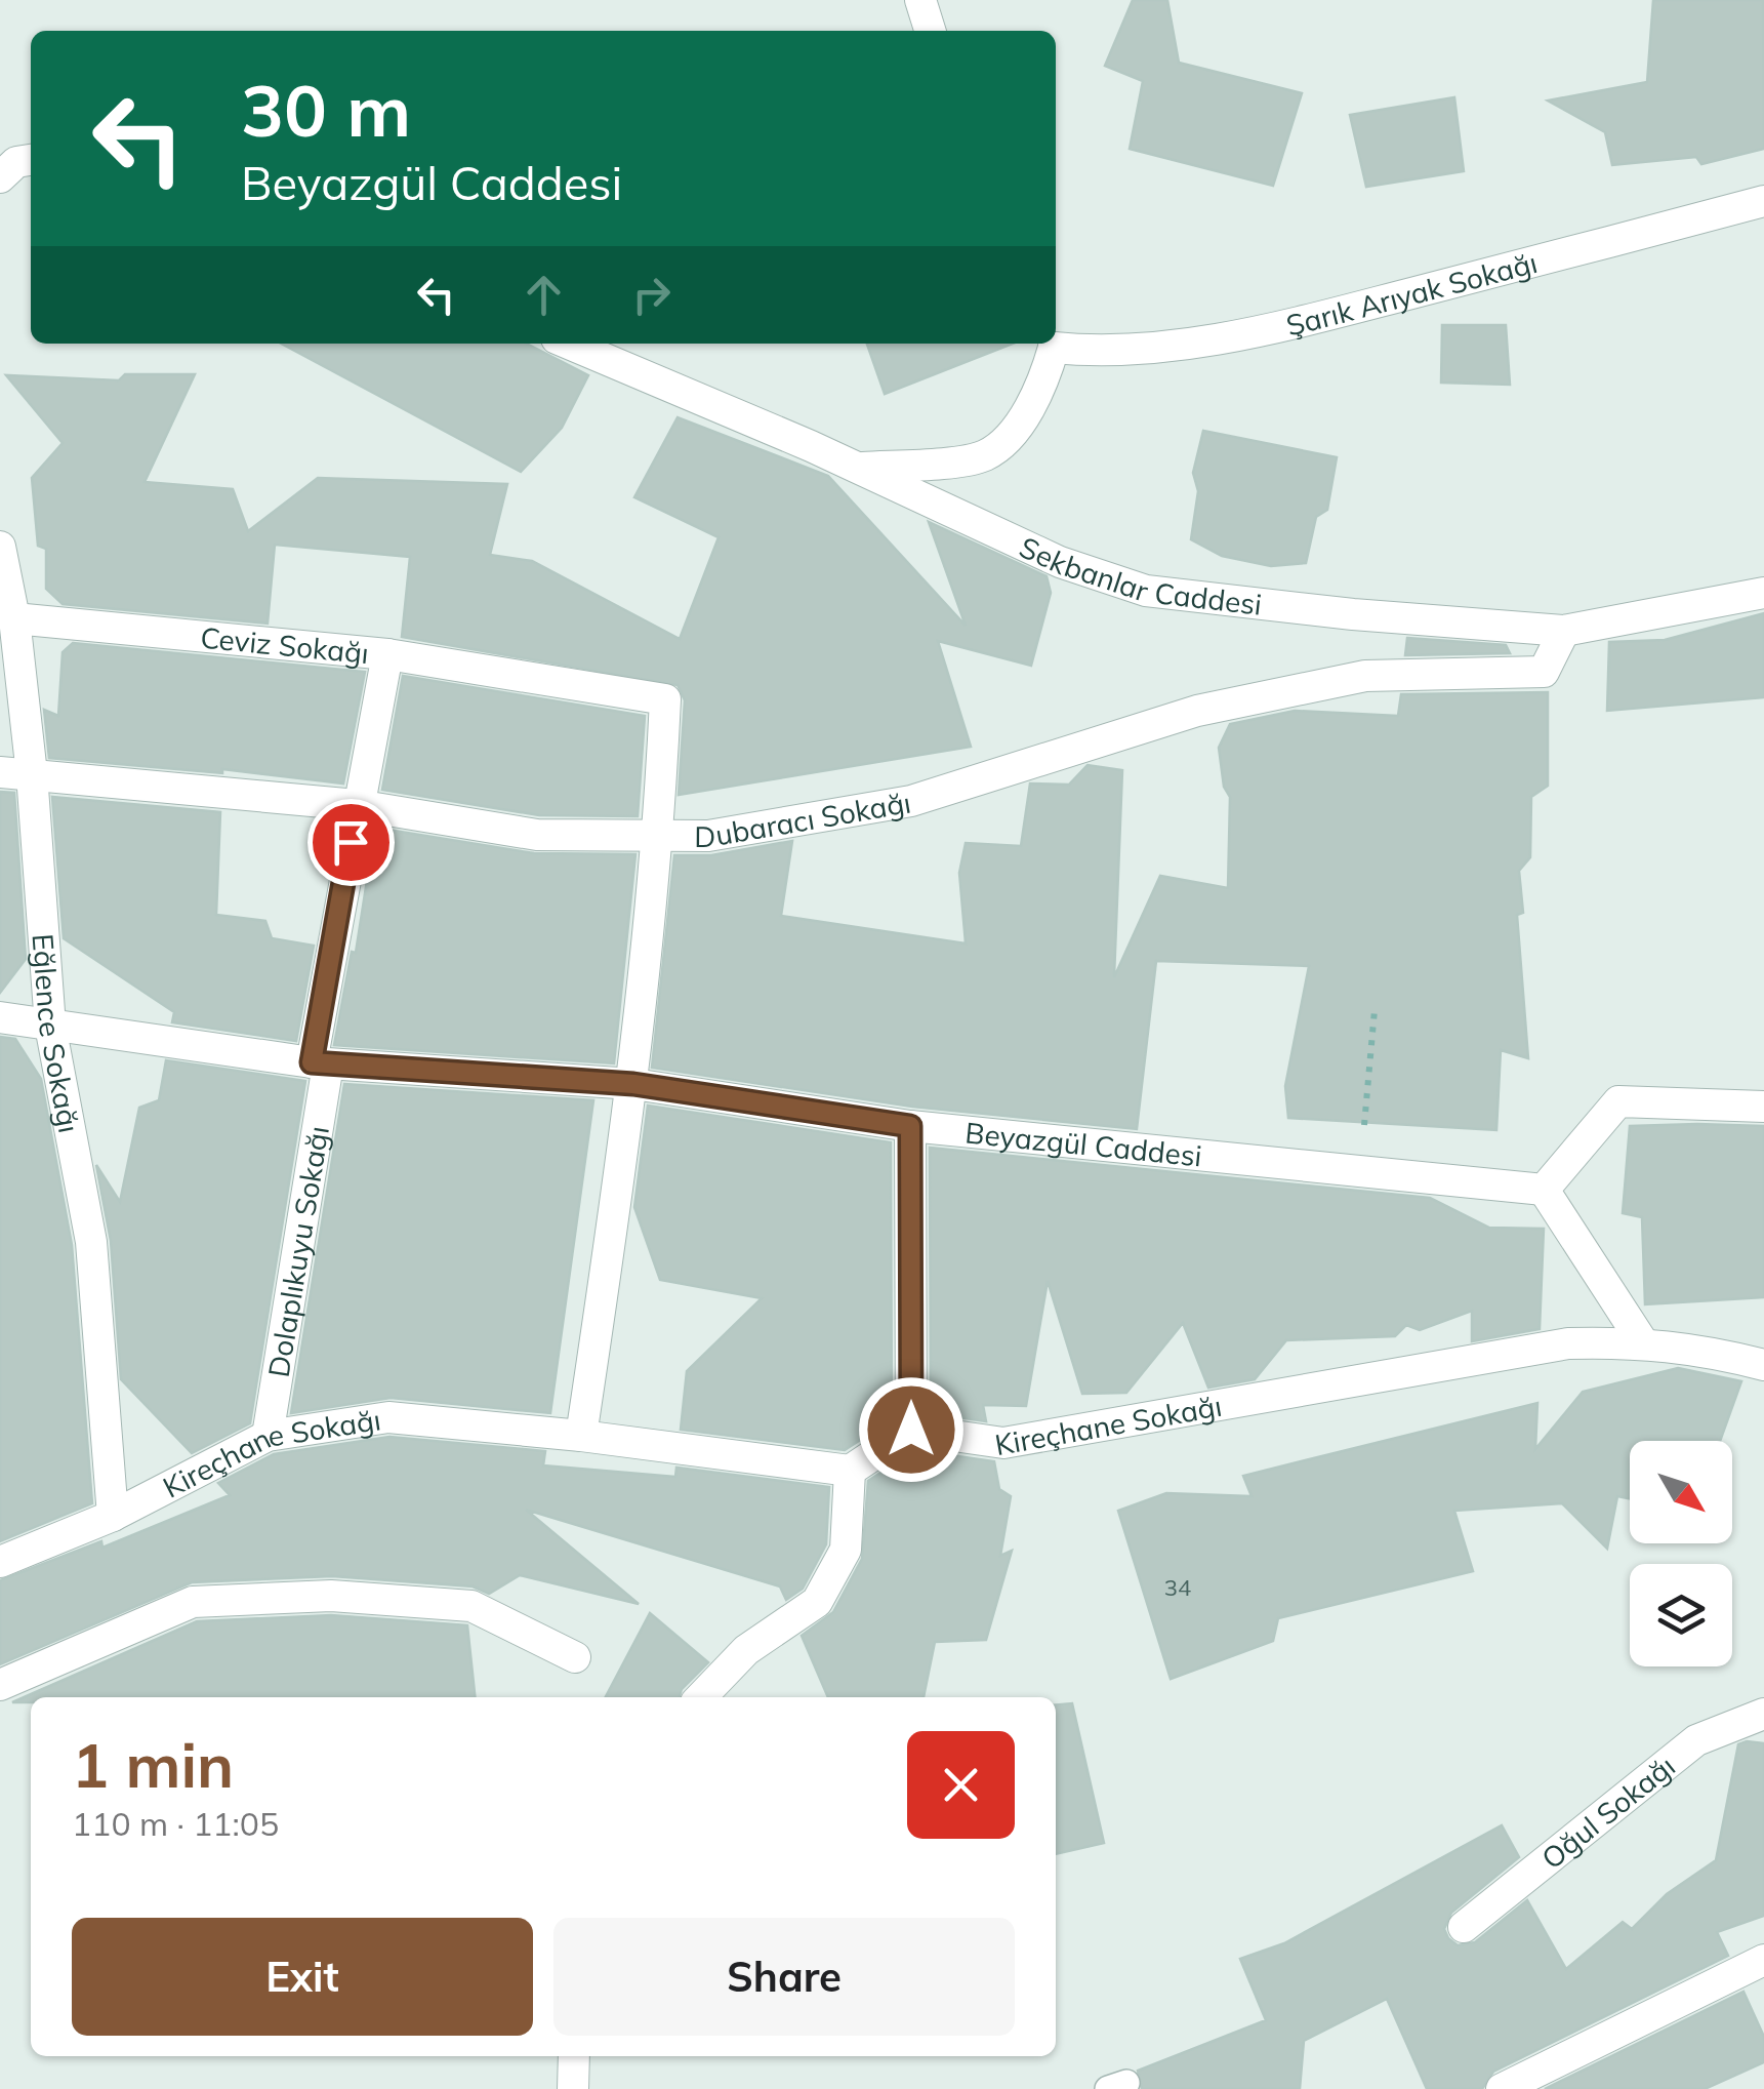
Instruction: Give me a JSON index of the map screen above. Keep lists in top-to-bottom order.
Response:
{
  "streets": {
    "street": [
      "Şarık Arıyak Sokağı",
      "Sekbanlar Caddesi",
      "Ceviz Sokağı",
      "Dubaracı Sokağı",
      "Eğlence Sokağı",
      "Beyazgül Caddesi",
      "Dolaplıkuyu Sokağı",
      "Kireçhane Sokağı",
      "Oğul Sokağı"
    ]
  },
  "crossings": [
    ["Sekbanlar Caddesi", "Dubaracı Sokağı"],
    ["Ceviz Sokağı", "Dubaracı Sokağı"],
    ["Ceviz Sokağı", "Eğlence Sokağı"],
    ["Ceviz Sokağı", "Beyazgül Caddesi"],
    ["Ceviz Sokağı", "Dolaplıkuyu Sokağı"],
    ["Dubaracı Sokağı", "Eğlence Sokağı"],
    ["Eğlence Sokağı", "Beyazgül Caddesi"],
    ["Eğlence Sokağı", "Kireçhane Sokağı"],
    ["Beyazgül Caddesi", "Dolaplıkuyu Sokağı"],
    ["Dolaplıkuyu Sokağı", "Kireçhane Sokağı"]
  ],
  "house_numbers": ["34"],
  "north": "bottom right",
  "page": {
    "turn": ["30 m", "Beyazgül Caddesi"],
    "heading": ["1 min", "110 m · 11:05"],
    "buttons": ["Exit", "Share"]
  }
}
